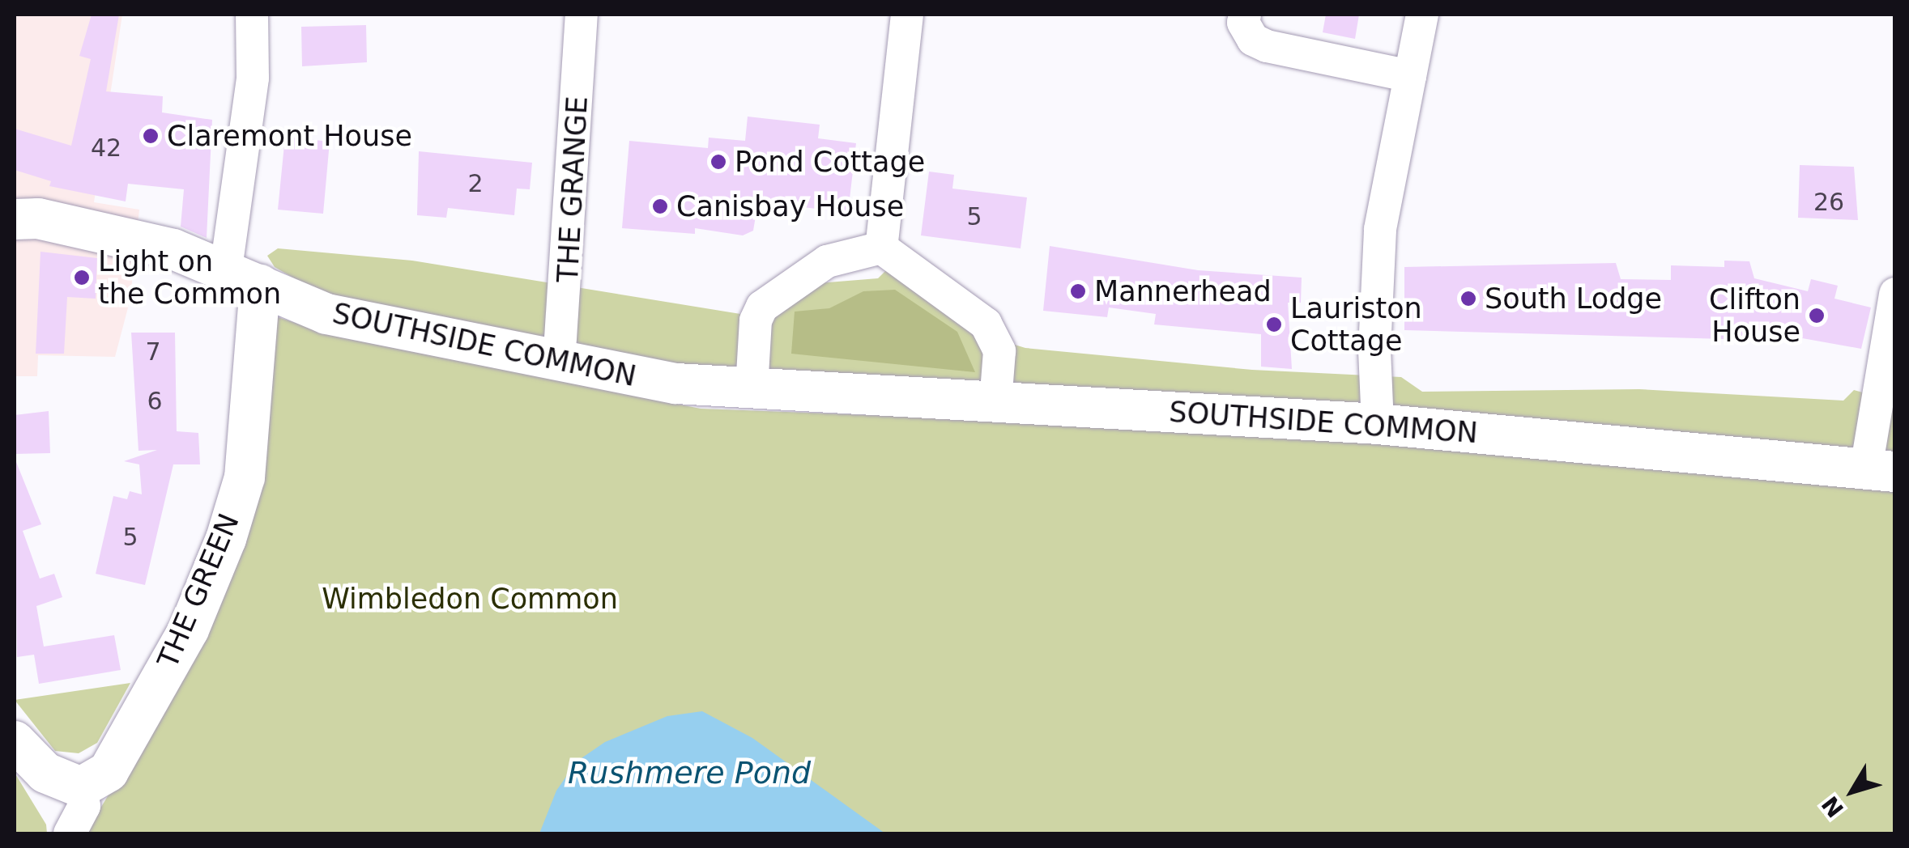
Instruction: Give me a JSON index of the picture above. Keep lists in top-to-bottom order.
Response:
{
  "streets": {
    "street": ["THE GRANGE", "SOUTHSIDE COMMON", "THE GREEN"]
  },
  "crossings": [
    ["THE GRANGE", "SOUTHSIDE COMMON"],
    ["SOUTHSIDE COMMON", "THE GREEN"]
  ],
  "water": ["Rushmere Pond"],
  "parks": ["Wimbledon Common"],
  "places": [
    "Claremont House",
    "Pond Cottage",
    "Canisbay House",
    "Light on the Common",
    "Mannerhead",
    "South Lodge",
    "Clifton House",
    "Lauriston Cottage"
  ],
  "house_numbers": [
    "42",
    "2",
    "26",
    "5",
    "7",
    "6",
    "5"
  ],
  "north": "bottom left"
}
